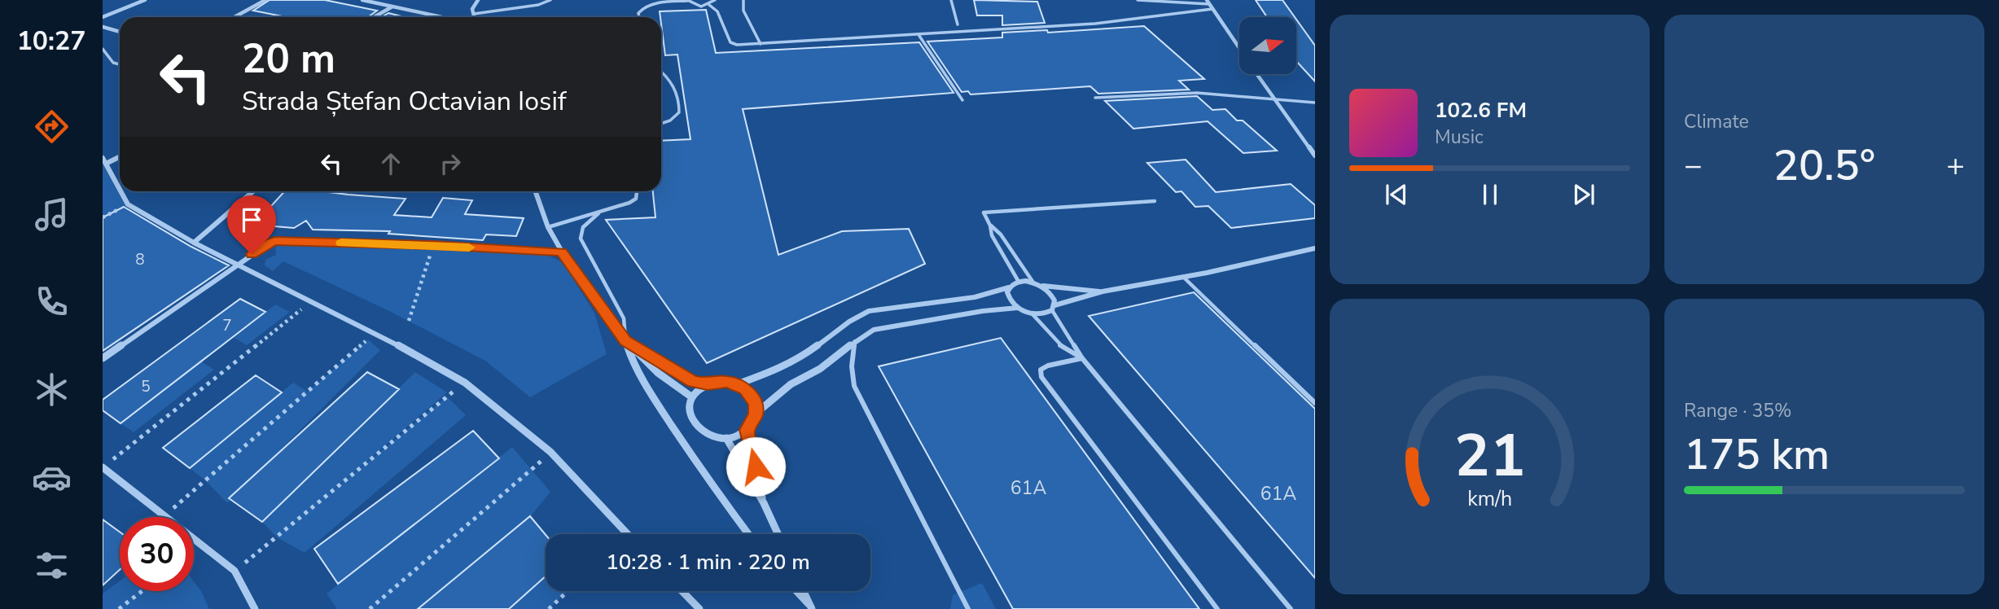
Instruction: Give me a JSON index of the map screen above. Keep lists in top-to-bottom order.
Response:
{
  "house_numbers": [
    "8",
    "7",
    "5",
    "61A",
    "61A"
  ],
  "north": "right",
  "page": {
    "tabs": "10:27",
    "tile": [
      "Climate",
      ["Range · 35%", "175 km"]
    ],
    "turn": ["20 m", "Strada Ștefan Octavian Iosif"],
    "song": ["102.6 FM", "Music"],
    "heat": ["−", "20.5°", "+"],
    "limit": "30",
    "trip": "10:28 · 1 min · 220 m",
    "gauge": ["21", "km/h"]
  }
}
